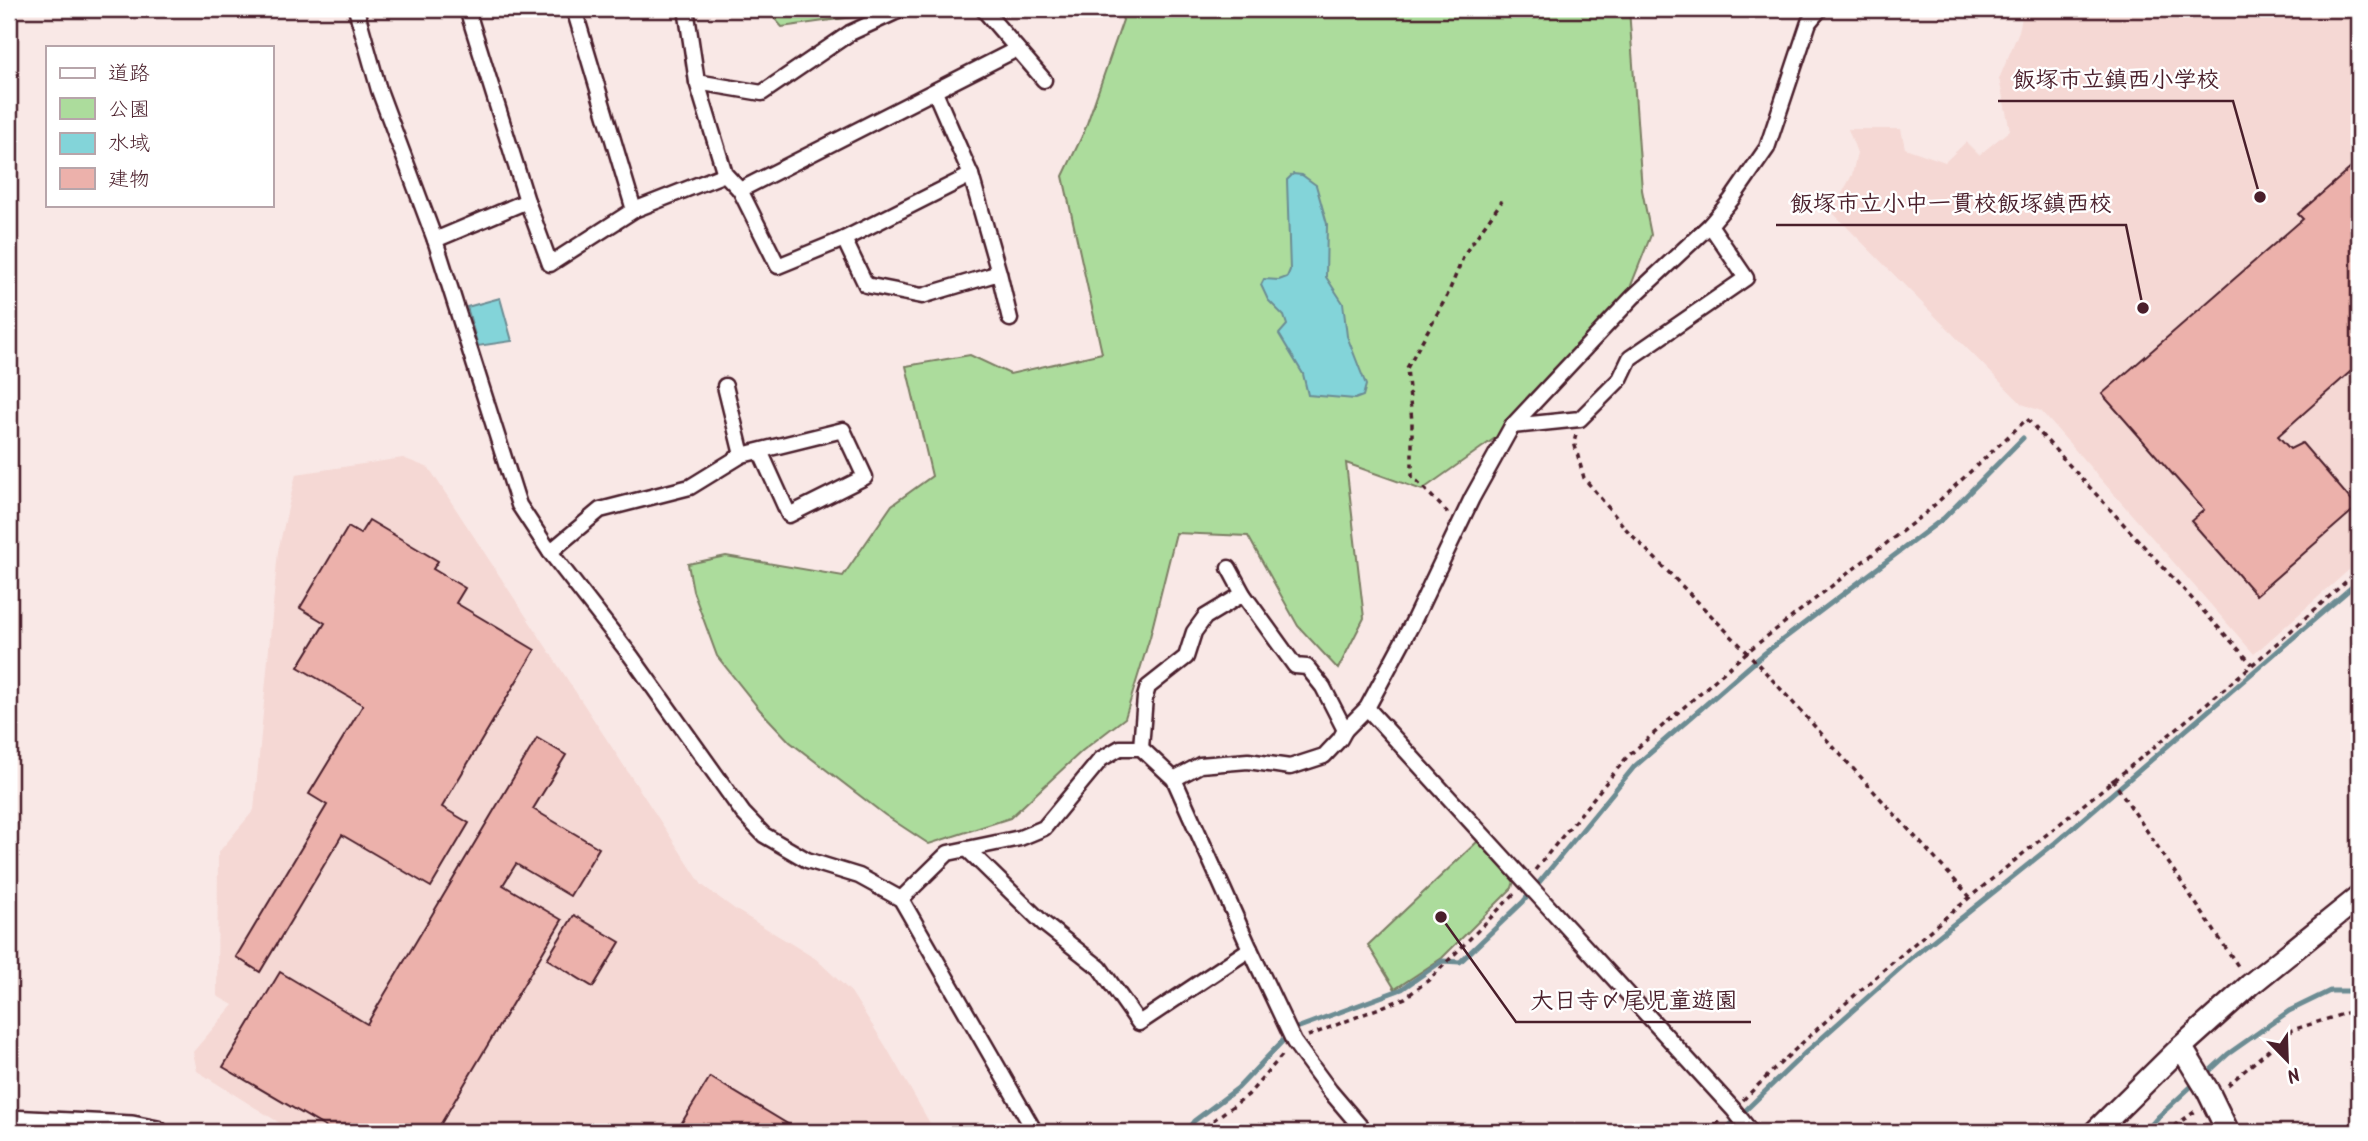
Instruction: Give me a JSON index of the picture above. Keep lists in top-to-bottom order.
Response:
{
  "places": ["飯塚市立鎮西小学校", "飯塚市立小中一貫校飯塚鎮西校", "大日寺〆尾児童遊園"],
  "legend": [
    "道路",
    "公園",
    "水域",
    "建物"
  ],
  "north": "bottom right"
}
